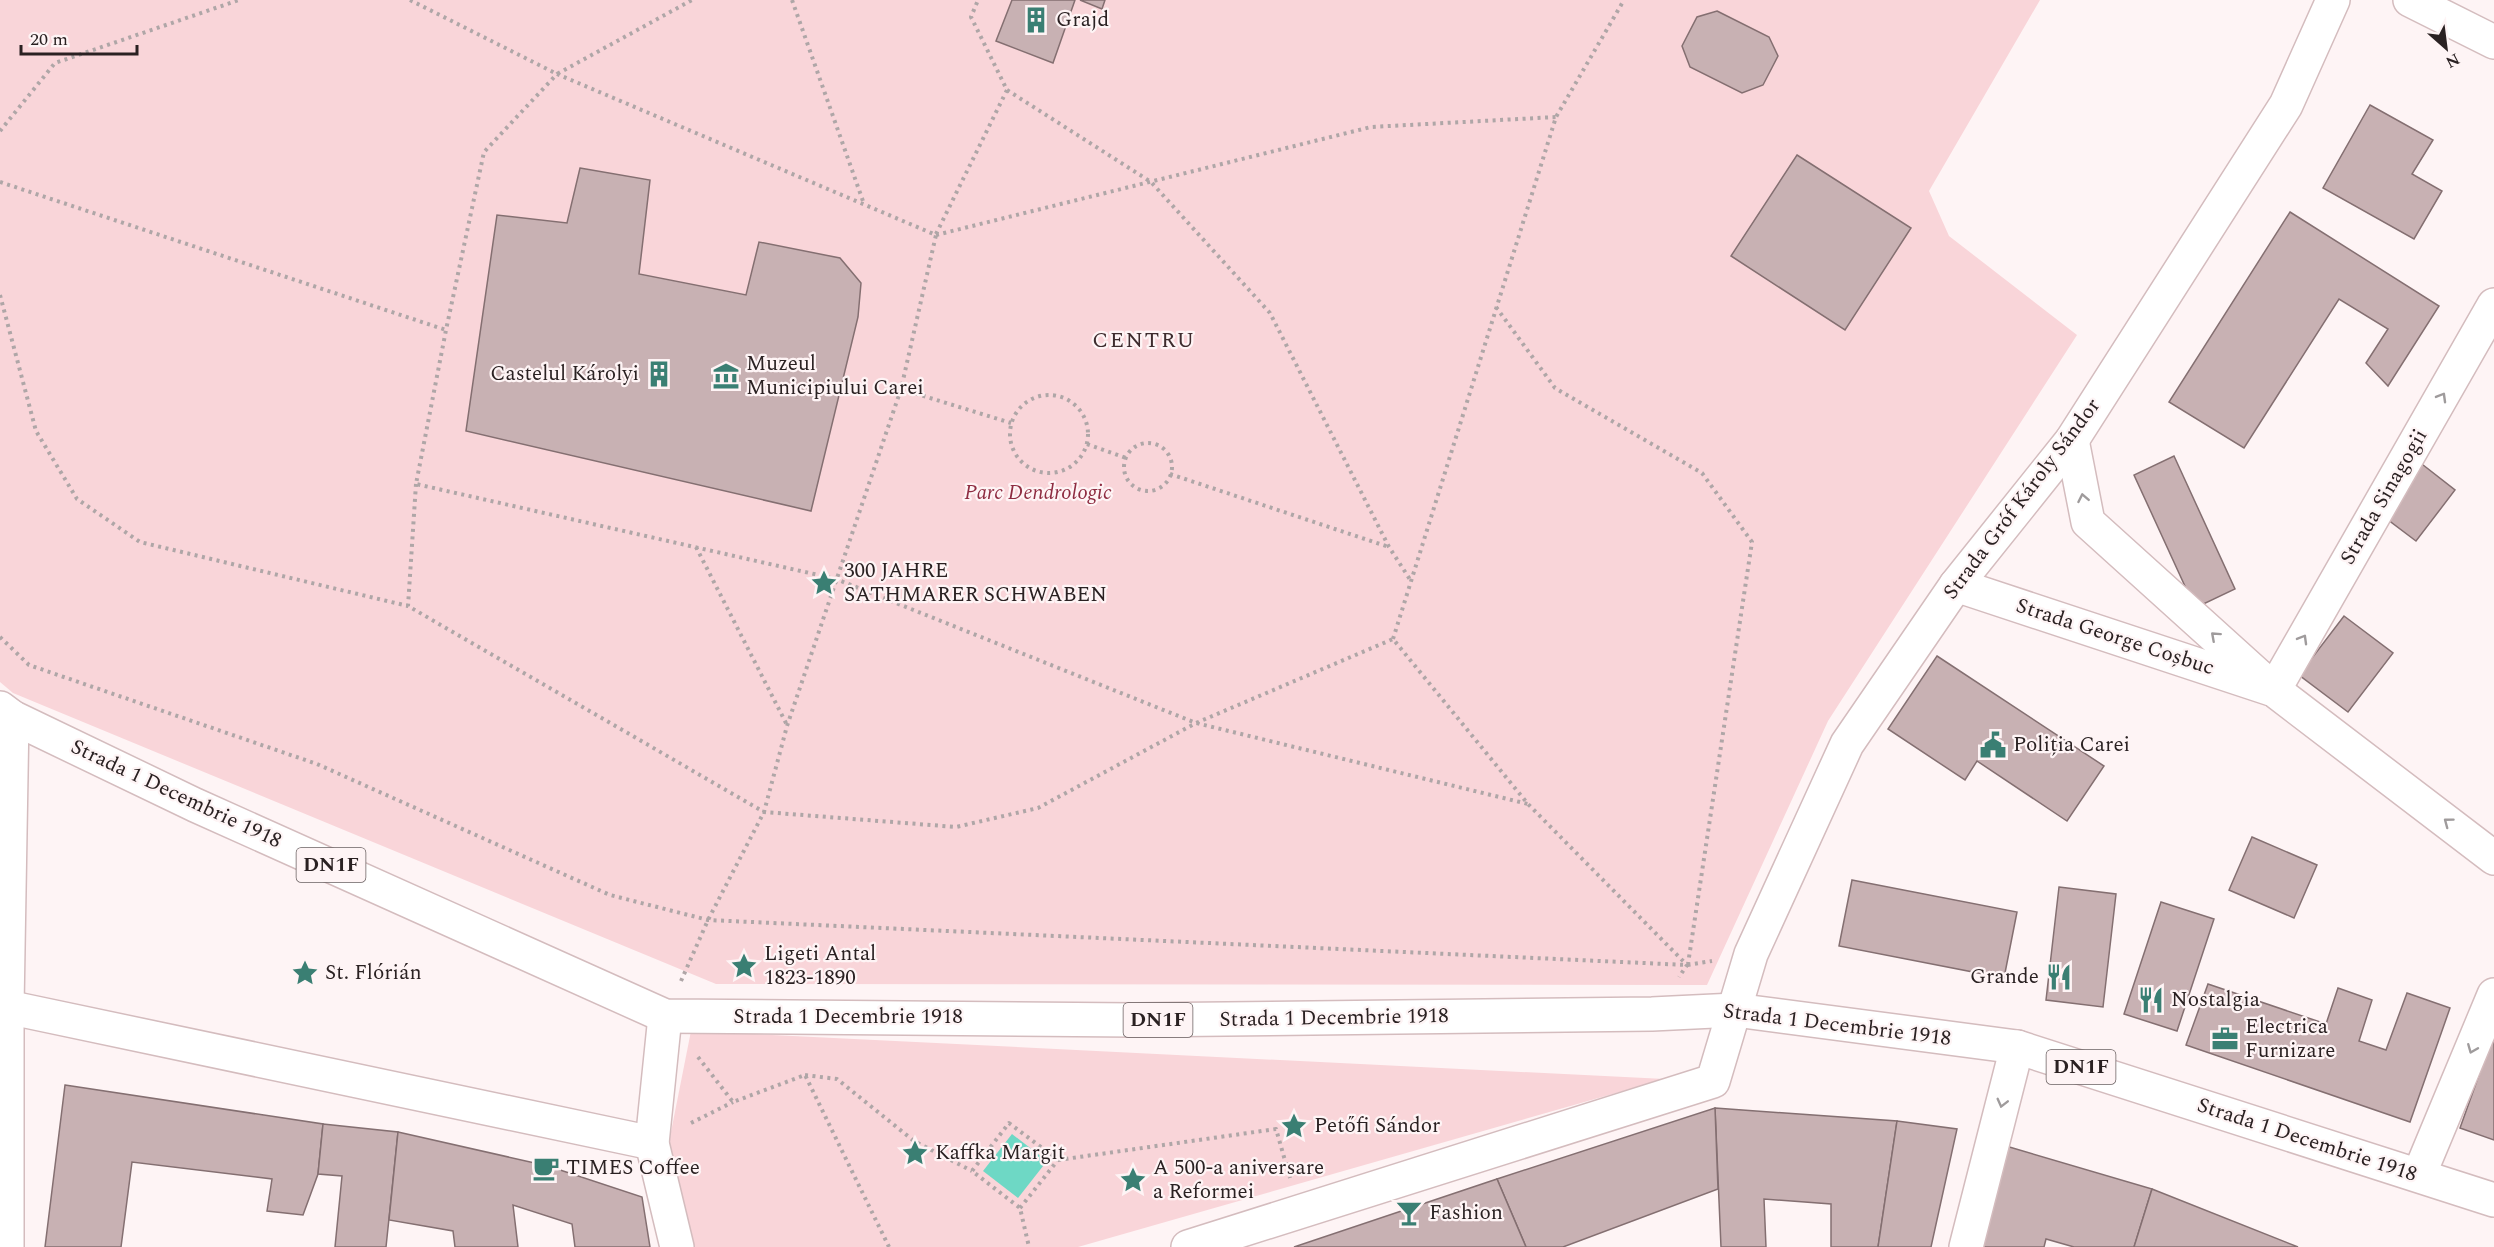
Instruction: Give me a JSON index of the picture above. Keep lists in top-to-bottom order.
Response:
{
  "streets": {
    "street": [
      "Strada Sinagogii",
      "Strada Gróf Károly Sándor",
      "Strada George Coșbuc",
      "Strada 1 Decembrie 1918",
      "DN1F"
    ]
  },
  "crossings": [
    ["Strada Sinagogii", "Strada George Coșbuc"],
    ["Strada Gróf Károly Sándor", "Strada George Coșbuc"],
    ["Strada Gróf Károly Sándor", "Strada 1 Decembrie 1918"]
  ],
  "one_way": ["Strada Sinagogii", "Strada George Coșbuc"],
  "districts": ["CENTRU"],
  "parks": ["Parc Dendrologic"],
  "places": {
    "building": ["Grajd", "Castelul Károlyi"],
    "museum": ["Muzeul Municipiului Carei"],
    "place": [
      "300 JAHRE SATHMARER SCHWABEN",
      "Ligeti Antal 1823-1890",
      "St. Flórián",
      "Petőfi Sándor",
      "Kaffka Margit",
      "A 500-a aniversare a Reformei"
    ],
    "public building": ["Poliția Carei"],
    "restaurant": ["Grande", "Nostalgia"],
    "office": ["Electrica Furnizare"],
    "cafe": ["TIMES Coffee"],
    "bar": ["Fashion"]
  },
  "scale_bar": "20 m",
  "north": "bottom right"
}
